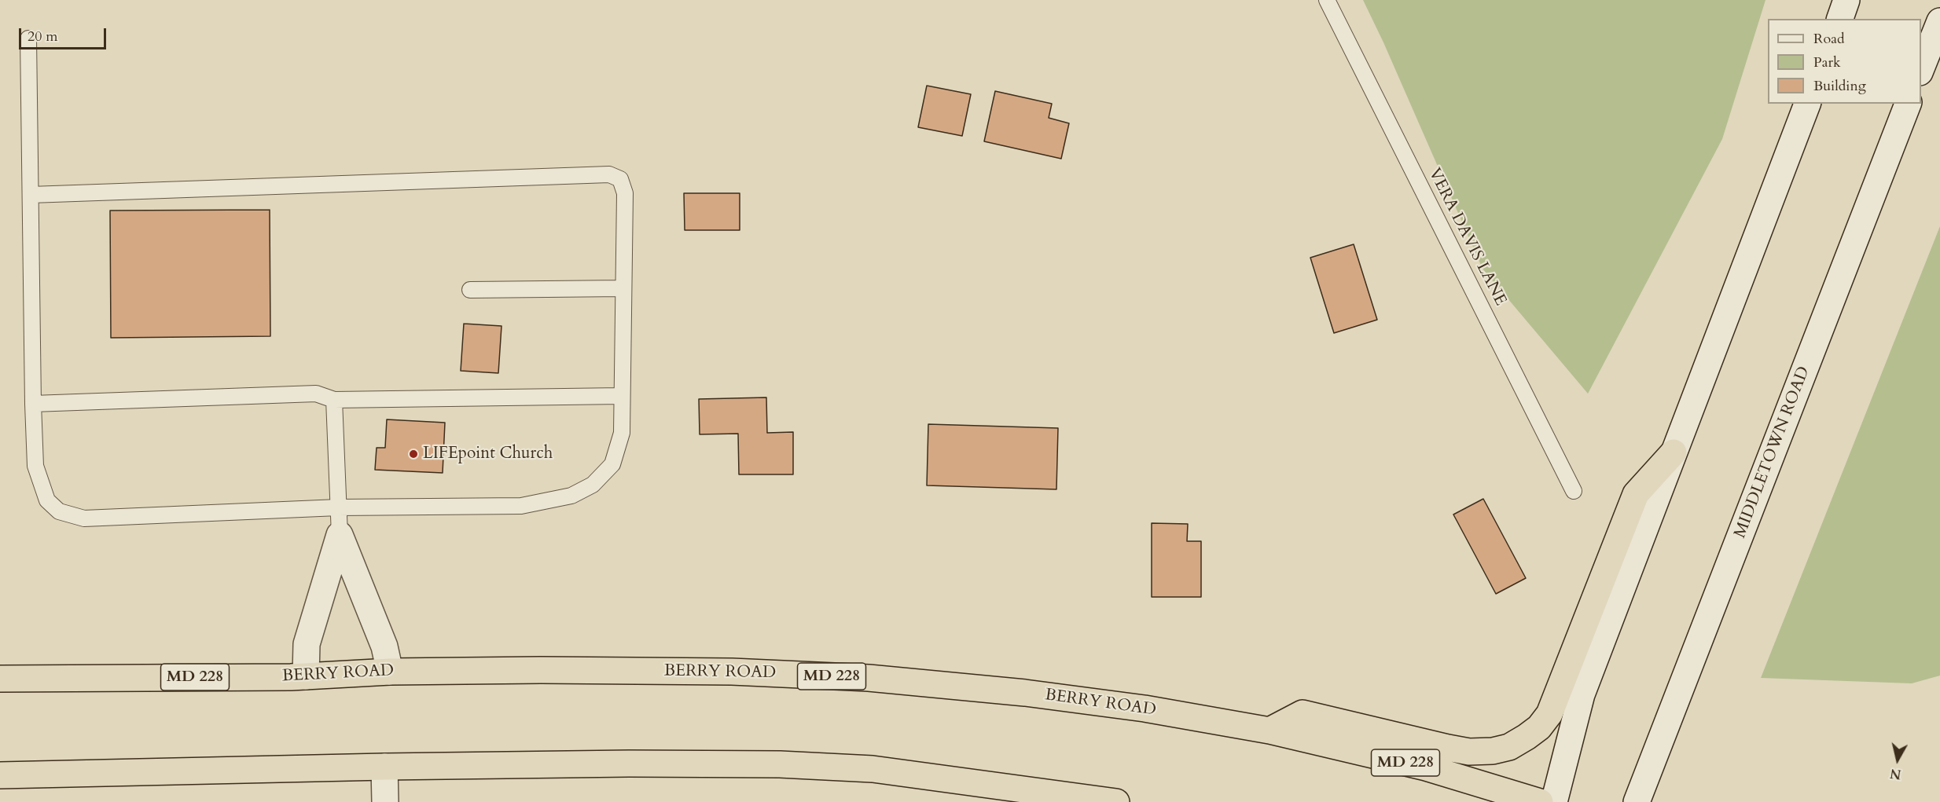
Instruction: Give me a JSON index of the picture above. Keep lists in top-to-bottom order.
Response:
{
  "streets": {
    "highway": ["BERRY ROAD", "MD 228"],
    "main road": ["MIDDLETOWN ROAD"],
    "lane": ["VERA DAVIS LANE"]
  },
  "places": ["LIFEpoint Church"],
  "legend": ["Road", "Park", "Building"],
  "scale_bar": "20 m",
  "north": "bottom"
}
